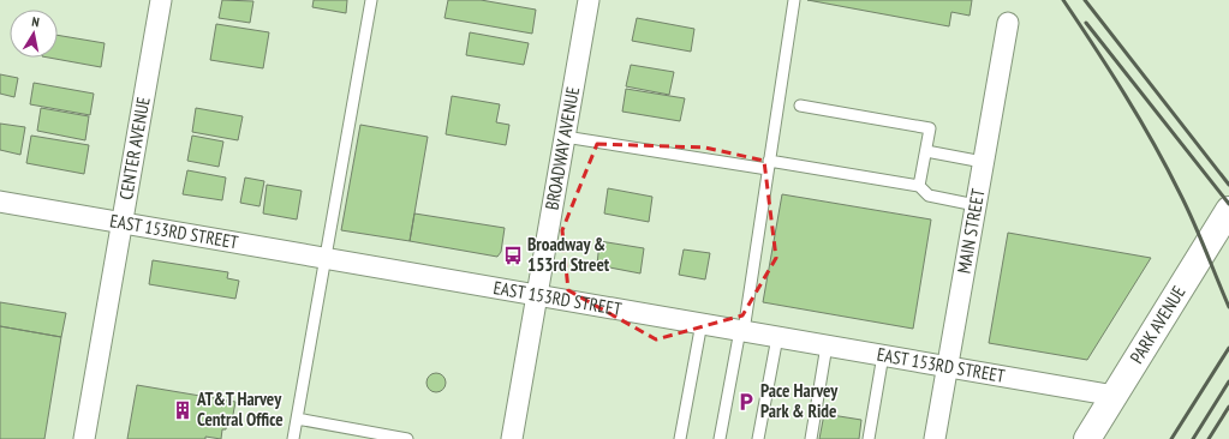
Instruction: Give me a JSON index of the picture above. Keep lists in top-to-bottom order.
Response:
{
  "streets": {
    "street": [
      "CENTER AVENUE",
      "BROADWAY AVENUE",
      "EAST 153RD STREET",
      "MAIN STREET",
      "PARK AVENUE"
    ]
  },
  "crossings": [
    ["CENTER AVENUE", "EAST 153RD STREET"],
    ["BROADWAY AVENUE", "EAST 153RD STREET"],
    ["EAST 153RD STREET", "MAIN STREET"],
    ["EAST 153RD STREET", "PARK AVENUE"]
  ],
  "places": {
    "bus stop": ["Broadway & 153rd Street"],
    "parking": ["Pace Harvey Park & Ride"],
    "building": ["AT&T Harvey Central Office"]
  },
  "north": "top"
}
